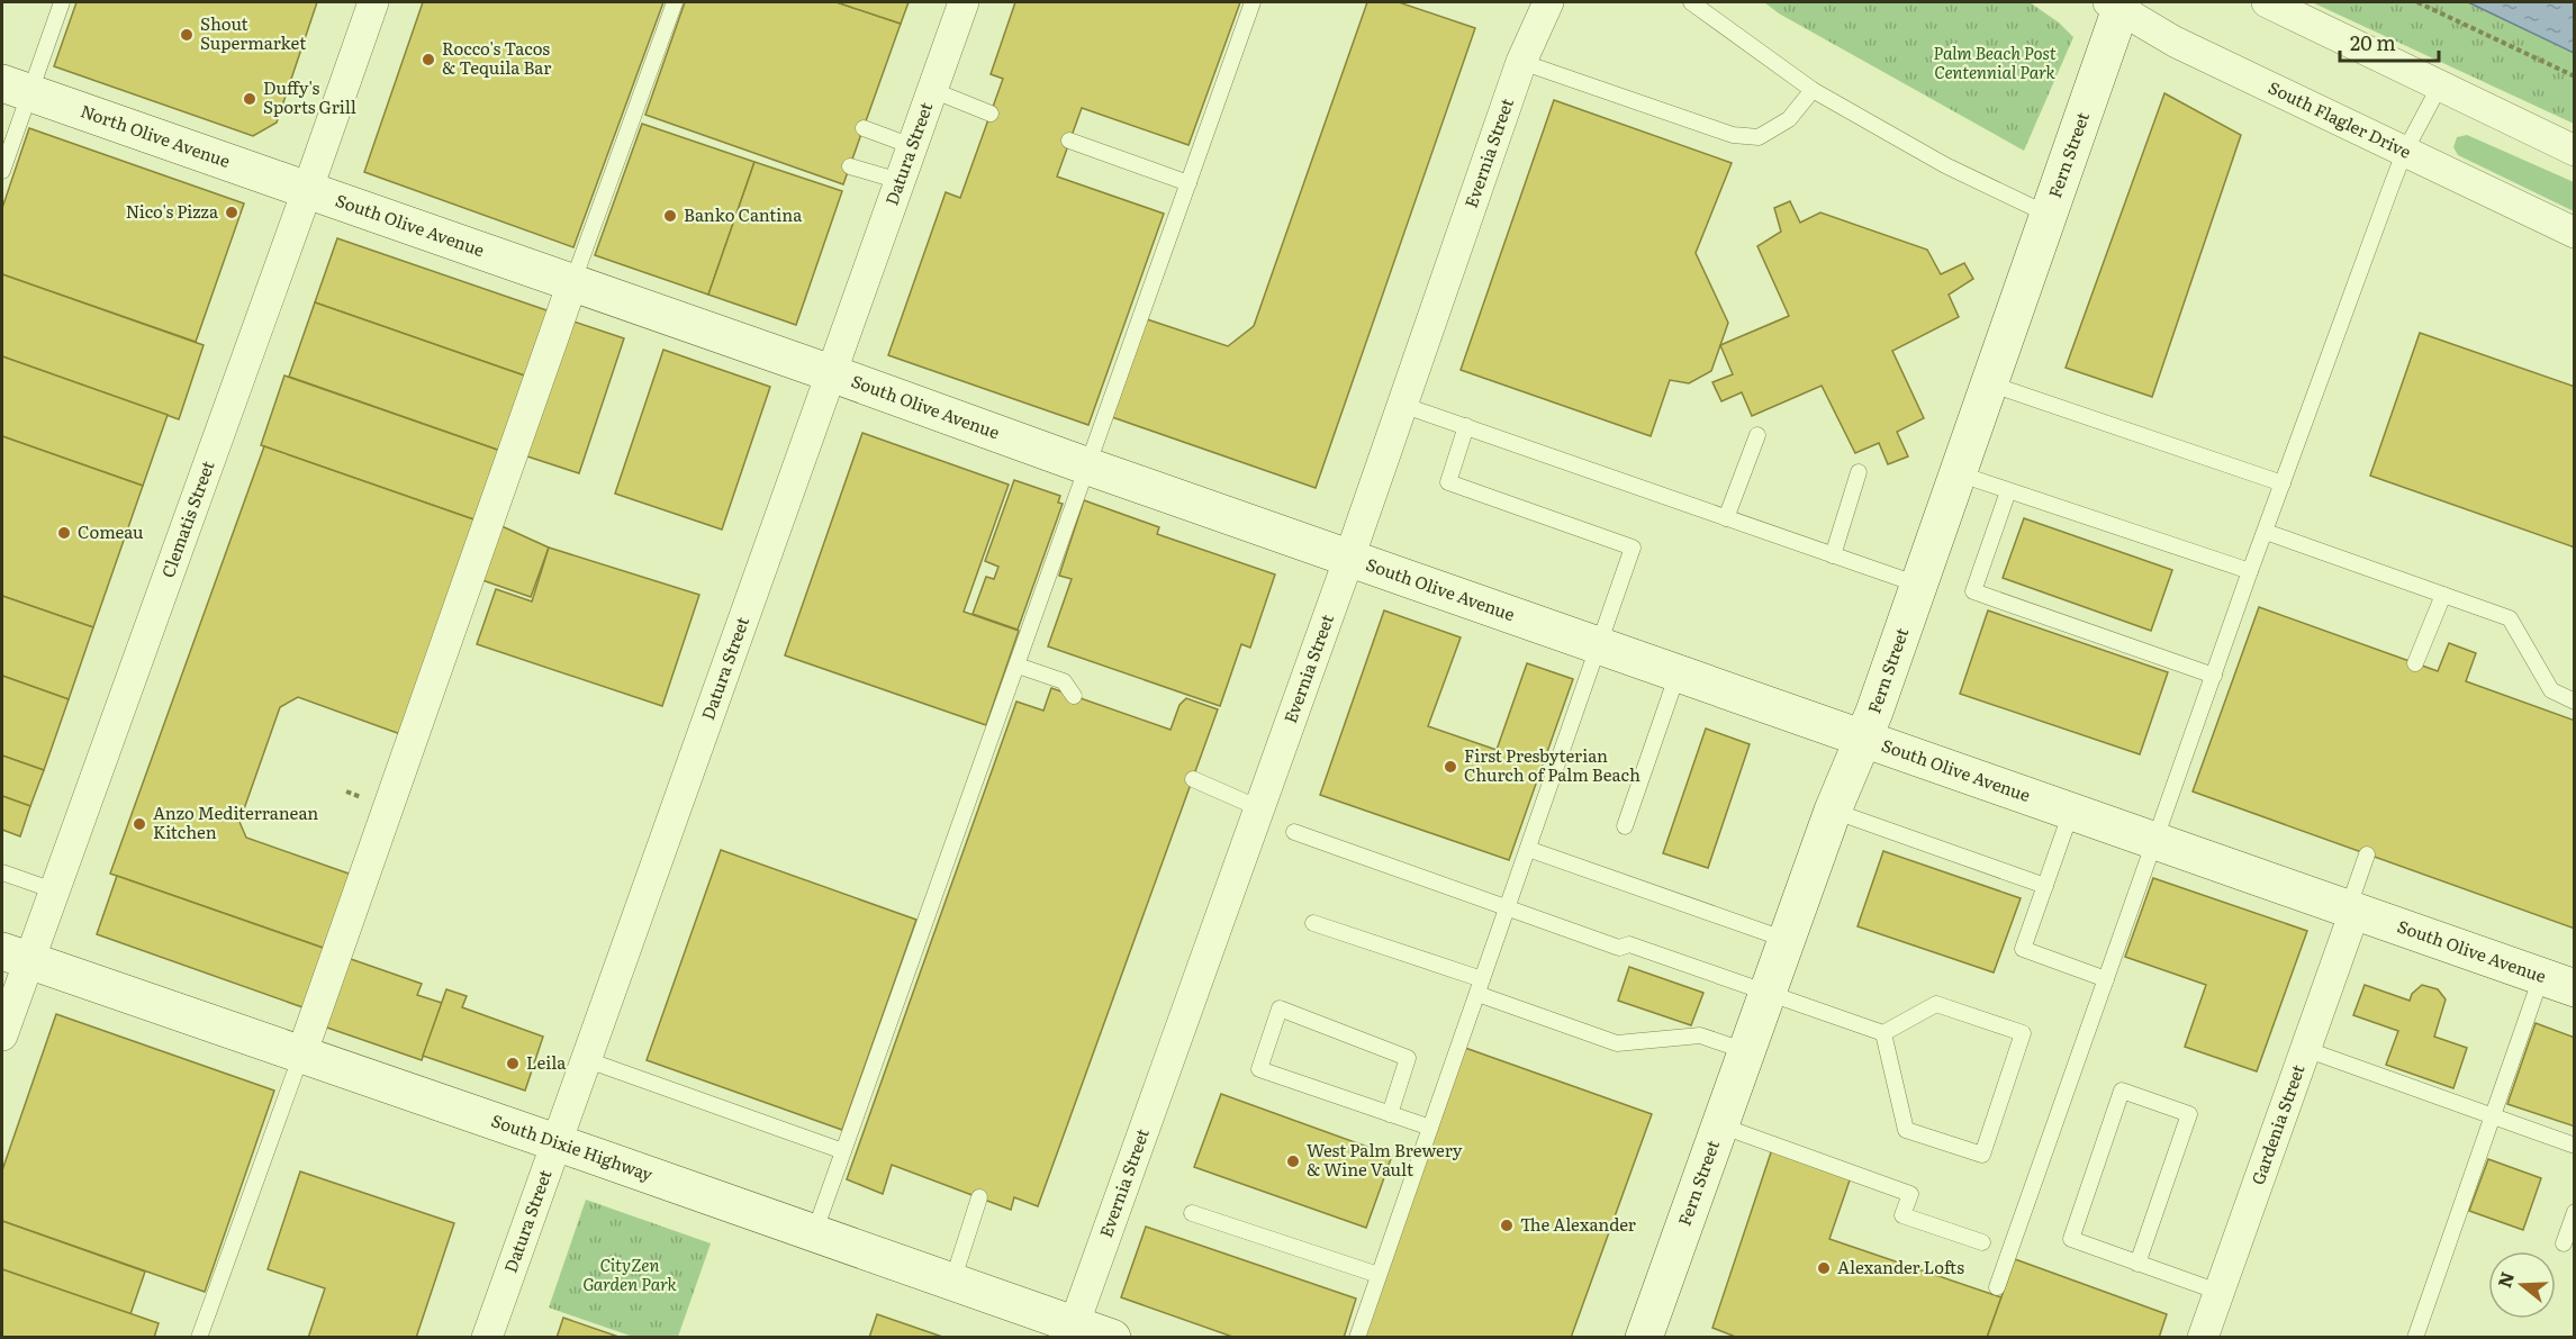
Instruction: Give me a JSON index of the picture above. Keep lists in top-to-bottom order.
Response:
{
  "streets": {
    "street": [
      "South Flagler Drive",
      "North Olive Avenue",
      "Evernia Street",
      "Datura Street",
      "Fern Street",
      "South Olive Avenue",
      "Clematis Street",
      "Gardenia Street",
      "South Dixie Highway"
    ]
  },
  "crossings": [
    ["South Flagler Drive", "Fern Street"],
    ["North Olive Avenue", "South Olive Avenue"],
    ["North Olive Avenue", "Clematis Street"],
    ["Evernia Street", "South Olive Avenue"],
    ["Evernia Street", "South Dixie Highway"],
    ["Datura Street", "South Olive Avenue"],
    ["Datura Street", "South Dixie Highway"],
    ["Fern Street", "South Olive Avenue"],
    ["South Olive Avenue", "Clematis Street"],
    ["South Olive Avenue", "Gardenia Street"],
    ["Clematis Street", "South Dixie Highway"]
  ],
  "parks": ["Palm Beach Post Centennial Park", "CityZen Garden Park"],
  "places": [
    "Shout Supermarket",
    "Rocco's Tacos & Tequila Bar",
    "Duffy's Sports Grill",
    "Nico's Pizza",
    "Banko Cantina",
    "Comeau",
    "First Presbyterian Church of Palm Beach",
    "Anzo Mediterranean Kitchen",
    "Leila",
    "West Palm Brewery & Wine Vault",
    "The Alexander",
    "Alexander Lofts"
  ],
  "scale_bar": "20 m",
  "north": "left"
}
